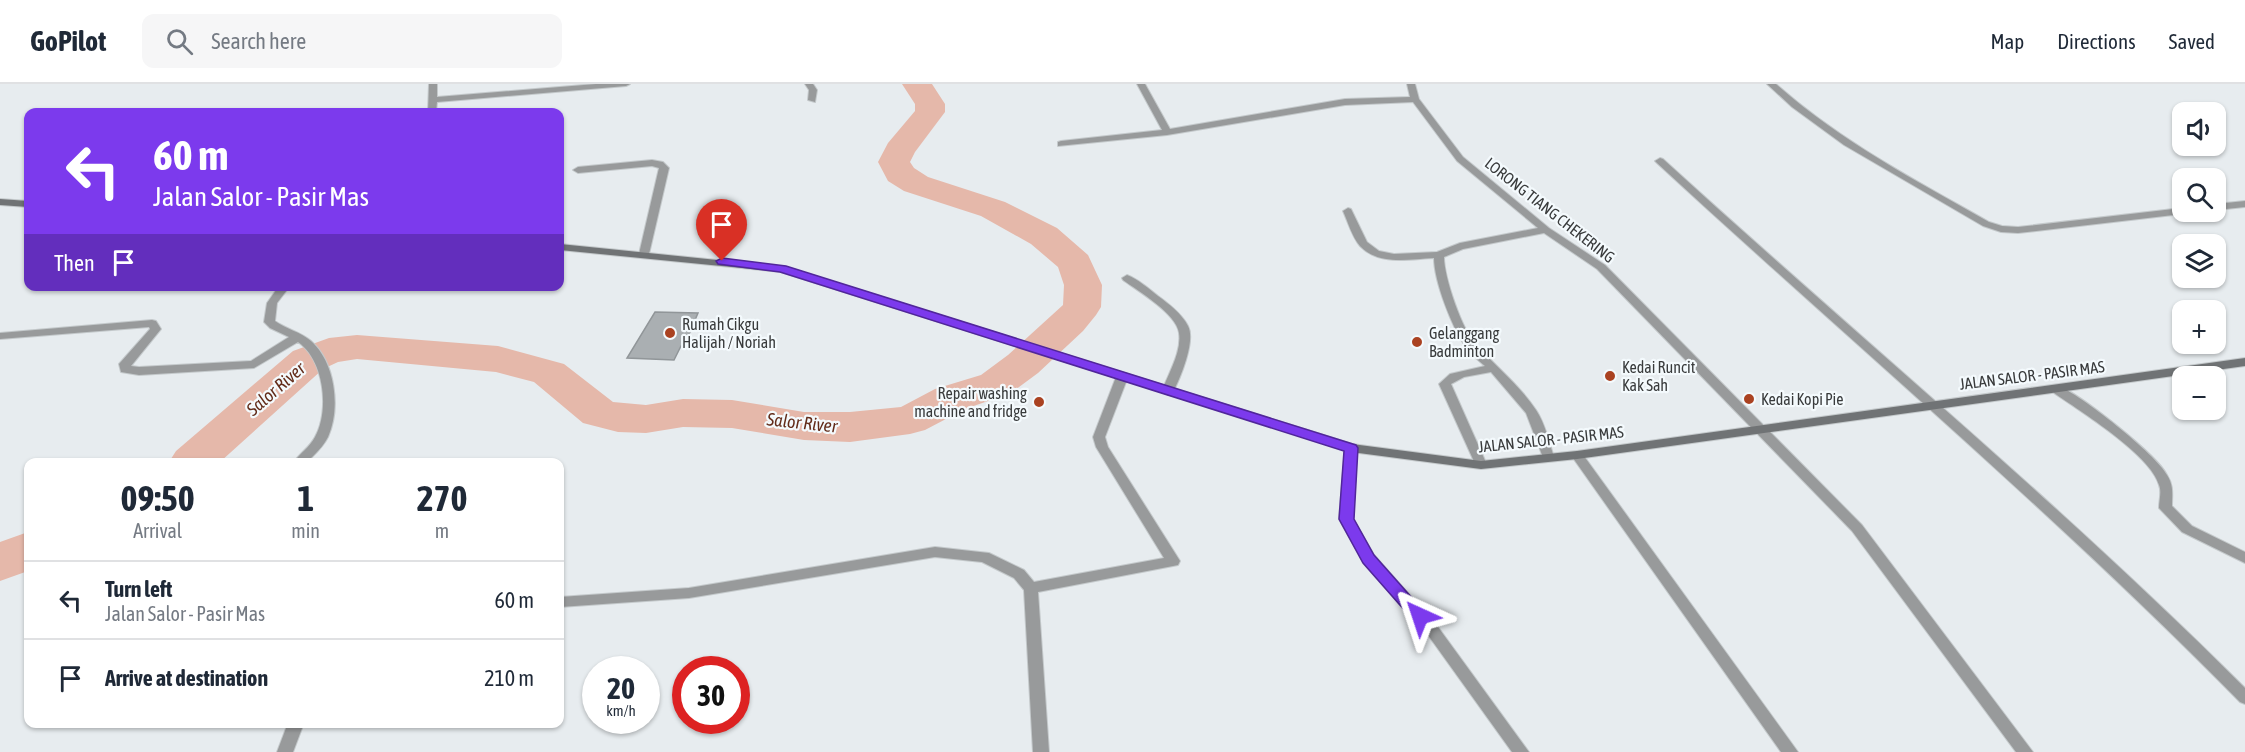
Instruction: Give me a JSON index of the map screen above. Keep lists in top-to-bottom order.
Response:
{
  "streets": {
    "main road": ["JALAN SALOR - PASIR MAS"],
    "street": ["LORONG TIANG CHEKERING"]
  },
  "crossings": [
    ["LORONG TIANG CHEKERING", "JALAN SALOR - PASIR MAS"]
  ],
  "water": ["Salor River"],
  "places": [
    "Rumah Cikgu Halijah / Noriah",
    "Gelanggang Badminton",
    "Kedai Runcit Kak Sah",
    "Kedai Kopi Pie",
    "Repair washing machine and fridge"
  ],
  "page": {
    "header": "GoPilot",
    "search": "Search here",
    "nav": ["Map", "Directions", "Saved"],
    "map_buttons": ["+", "−"],
    "turn": ["60 m", "Jalan Salor - Pasir Mas"],
    "then": "Then",
    "eta": [
      "09:50",
      "Arrival",
      "1",
      "min",
      "270",
      "m"
    ],
    "list": [
      {
        "name": "Turn left",
        "note": "Jalan Salor - Pasir Mas",
        "value": "60 m"
      },
      {
        "name": "Arrive at destination",
        "value": "210 m"
      }
    ],
    "speed": "20 km/h",
    "limit": "30"
  }
}
